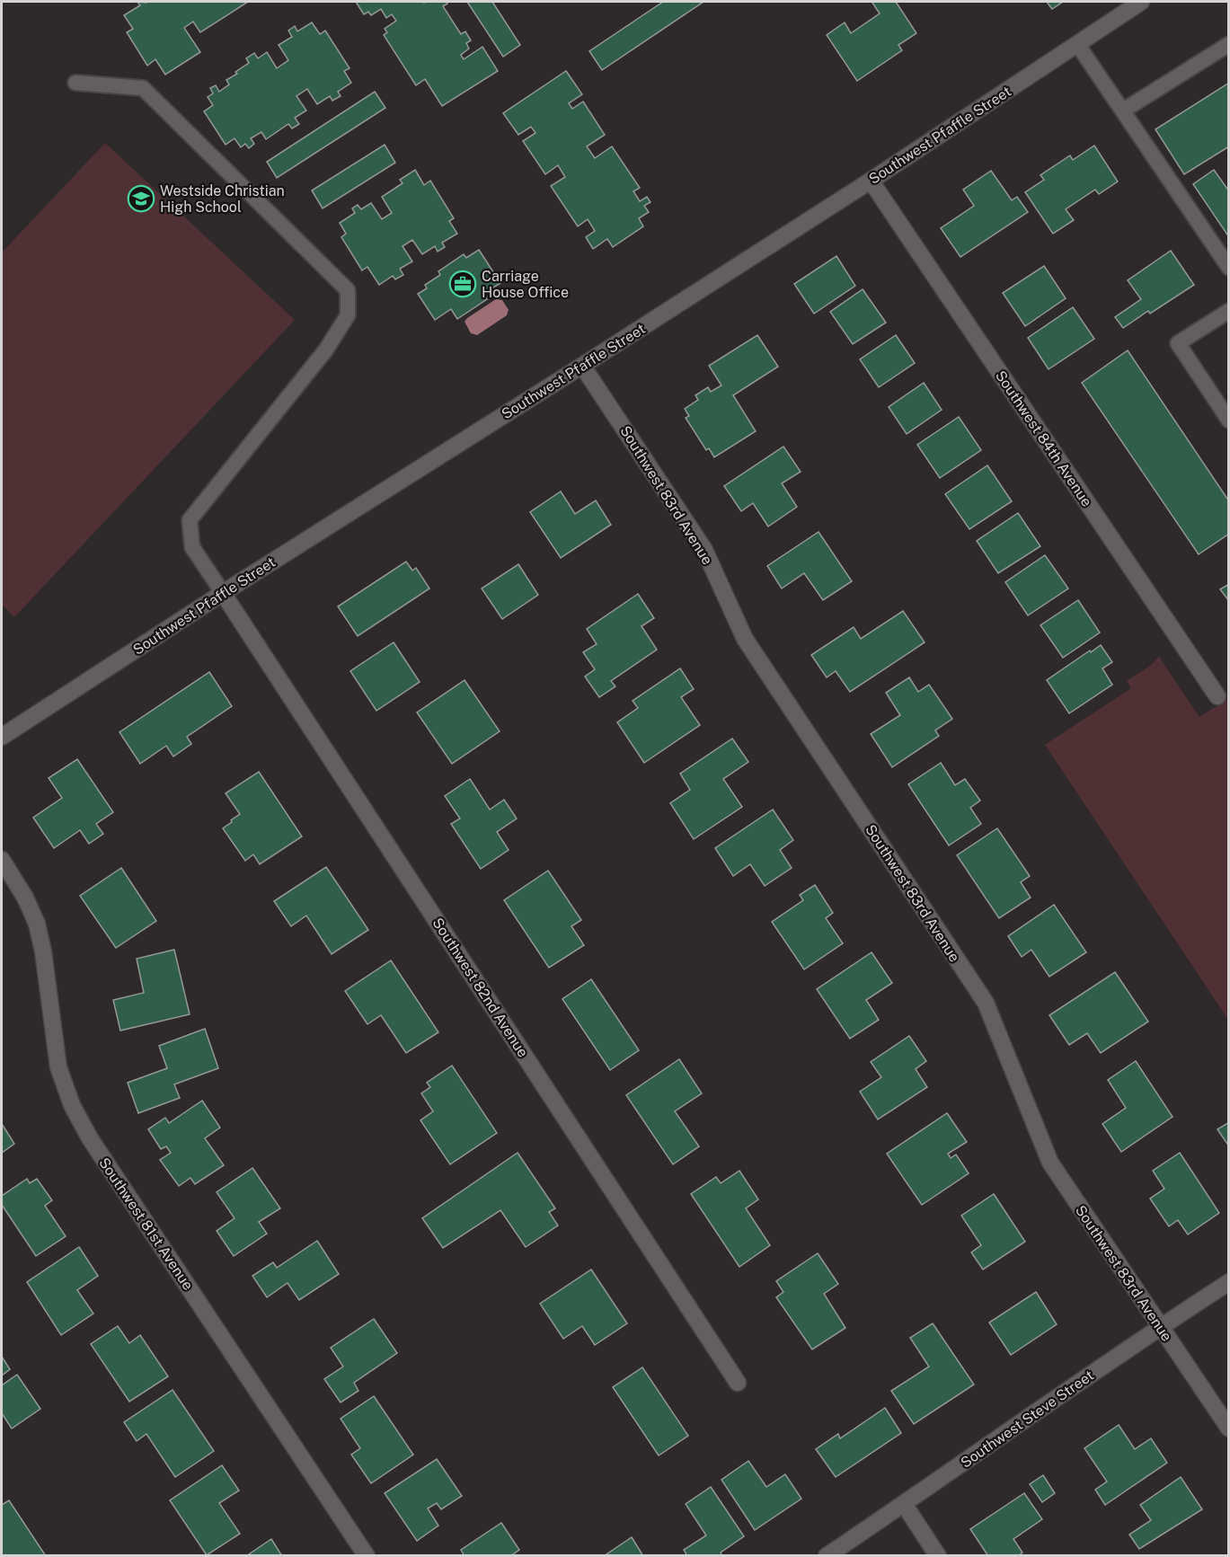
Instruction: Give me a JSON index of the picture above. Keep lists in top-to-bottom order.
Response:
{
  "streets": {
    "street": [
      "Southwest Pfaffle Street",
      "Southwest 84th Avenue",
      "Southwest 83rd Avenue",
      "Southwest 82nd Avenue",
      "Southwest 81st Avenue",
      "Southwest Steve Street"
    ]
  },
  "crossings": [
    ["Southwest Pfaffle Street", "Southwest 84th Avenue"],
    ["Southwest Pfaffle Street", "Southwest 83rd Avenue"],
    ["Southwest Pfaffle Street", "Southwest 82nd Avenue"],
    ["Southwest 83rd Avenue", "Southwest Steve Street"]
  ],
  "places": {
    "school or university": ["Westside Christian High School"],
    "office": ["Carriage House Office"]
  }
}
